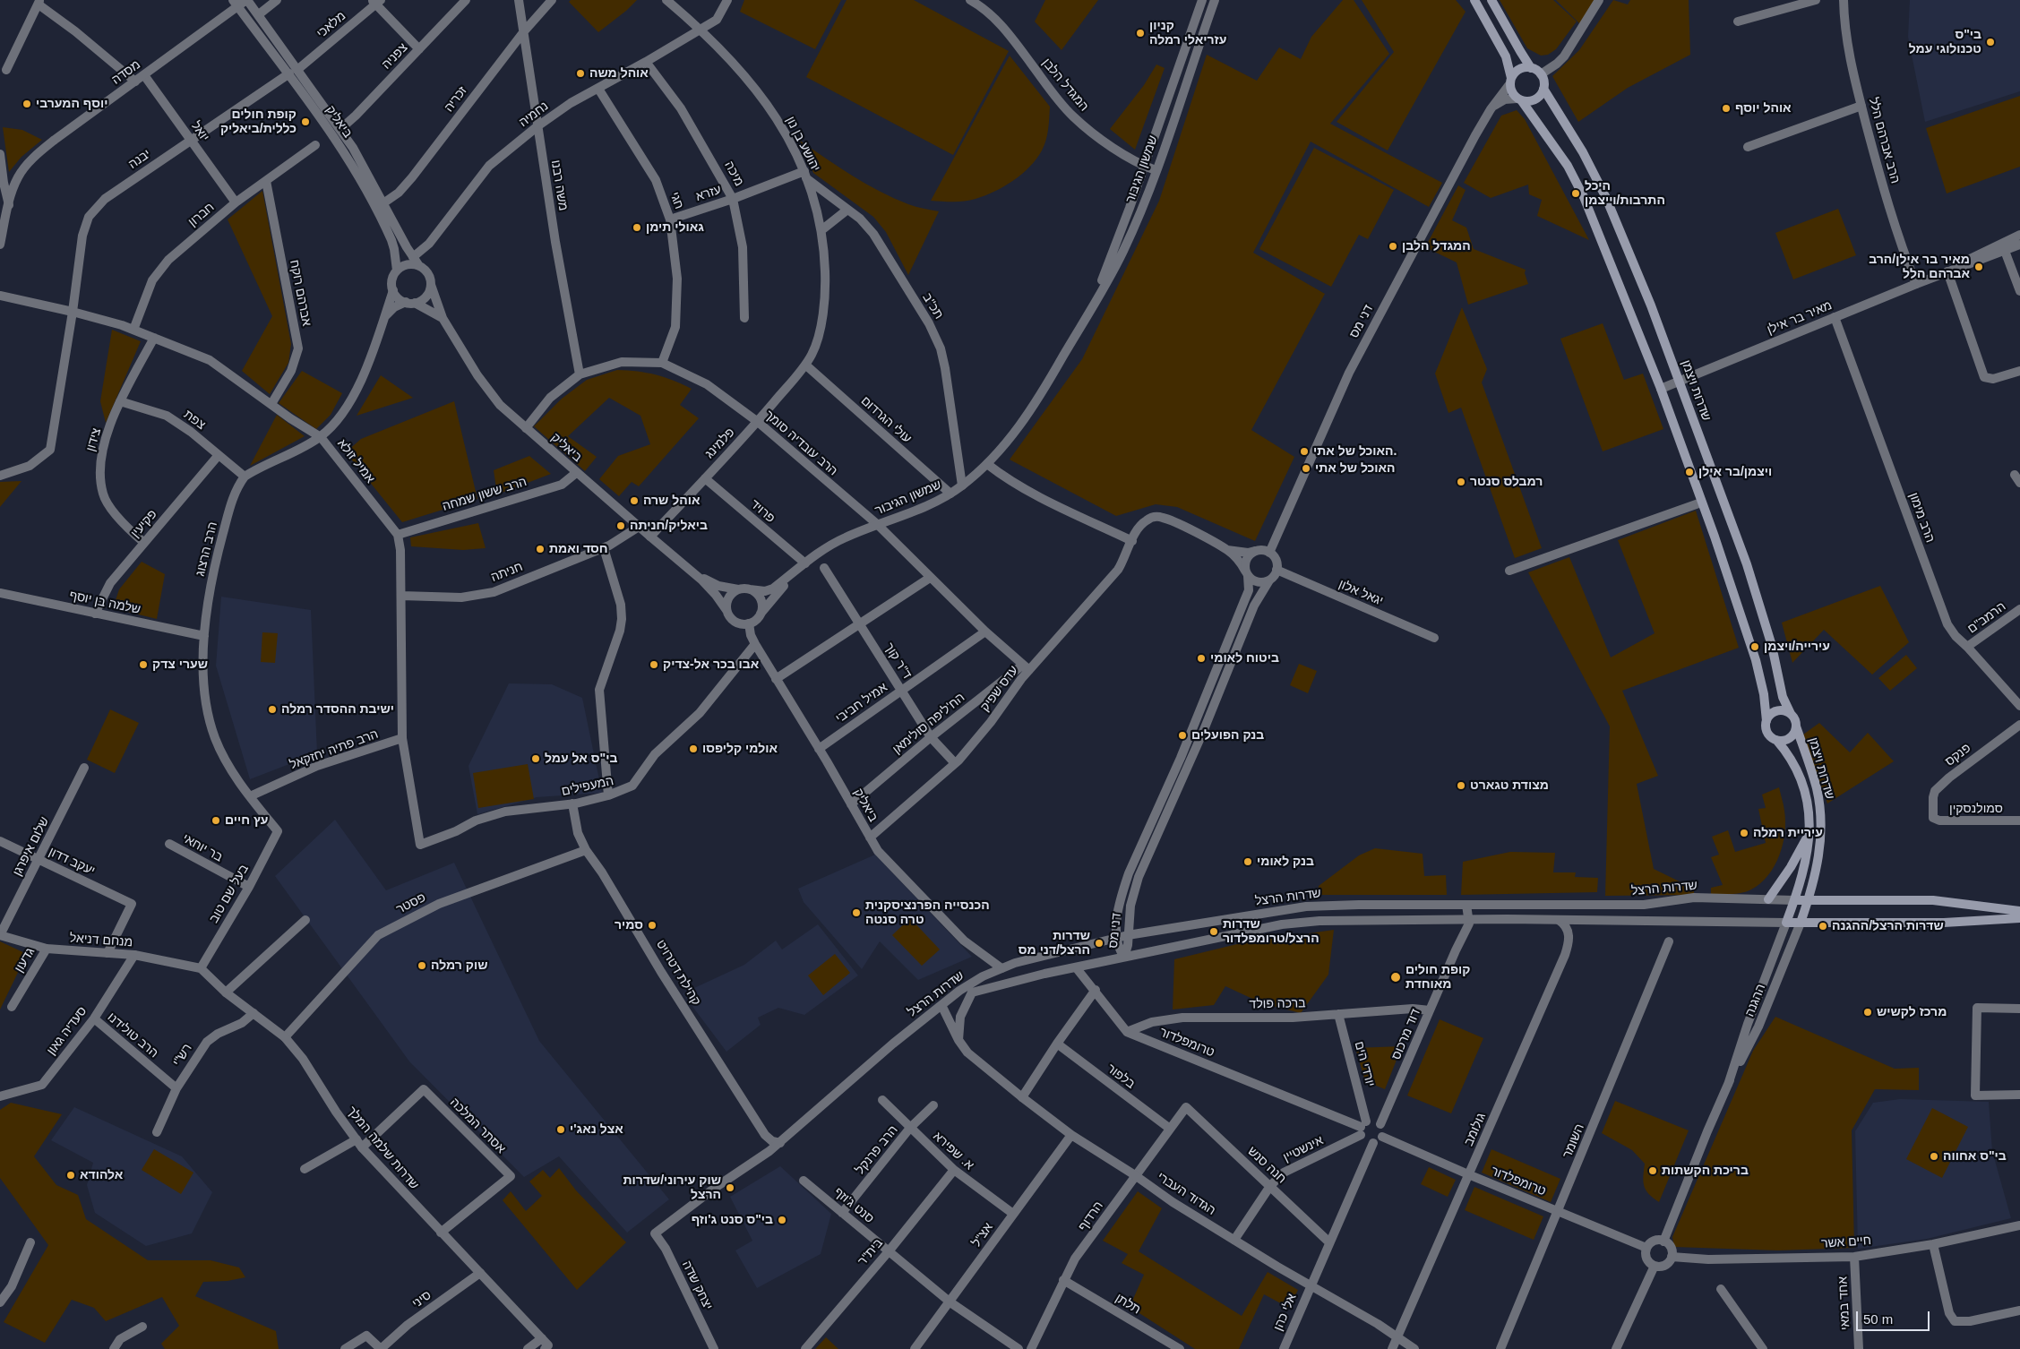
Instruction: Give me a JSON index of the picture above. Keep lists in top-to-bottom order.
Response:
{
  "streets": {
    "main road": ["שדרות ויצמן", "שדרות הרצל"],
    "street": [
      "מלאכי",
      "צפניה",
      "מסדה",
      "המגדל הלבן",
      "זכריה",
      "נחמיה",
      "ביאליק",
      "יואל",
      "הרב אברהם הלל",
      "יהושע בן נון",
      "יבנה",
      "שמשון הגיבור",
      "מיכה",
      "משה רבנו",
      "עזרא",
      "חגי",
      "חברון",
      "אברהם רוקח",
      "תכ''ב",
      "מאיר בר אילן",
      "דני מס",
      "צפת",
      "עולי הגרדום",
      "צידון",
      "פלמינג",
      "הרב עובדיה סומך",
      "אמיל זולא",
      "הרב ששון שמחה",
      "פרויד",
      "הרב מימון",
      "פקיעין",
      "הרב הרצוג",
      "חניתה",
      "יגאל אלון",
      "שלמה בן יוסף",
      "הרמב\"ם",
      "ד\"ר קוך",
      "עדס שפיק",
      "אמיל חביבי",
      "הח'ליפה סולימאן",
      "הרב פתיה יחזקאל",
      "פנקס",
      "המעפילים",
      "סמולנסקין",
      "שלום איפרגן",
      "בר יוחאי",
      "יעקב דדון",
      "בעל שם טוב",
      "פסטר",
      "מנחם דניאל",
      "גדעון",
      "קהילת דטרויט",
      "ההגנה",
      "ברכה פולד",
      "סעדיה גאון",
      "דוד מרכוס",
      "הרב טולידנו",
      "טרומפלדור",
      "רש\"י",
      "יורדי הים",
      "בלפור",
      "אסתר המלכה",
      "גולומב",
      "השומר",
      "שדרות שלמה המלך",
      "אינשטיין",
      "הרב פרנקל",
      "א. שפירא",
      "חנה סנש",
      "הגדוד העברי",
      "סנט ג'וזף",
      "הרדוף",
      "אצ\"ל",
      "חיים אשר",
      "בית\"ר",
      "יצחק שדה",
      "סיני",
      "אחד במאי",
      "תלתן",
      "אלי כהן"
    ]
  },
  "crossings": [
    ["מלאכי", "ביאליק"],
    ["צפניה", "ביאליק"],
    ["מסדה", "ביאליק"],
    ["מסדה", "יואל"],
    ["המגדל הלבן", "שמשון הגיבור"],
    ["זכריה", "ביאליק"],
    ["זכריה", "משה רבנו"],
    ["נחמיה", "ביאליק"],
    ["נחמיה", "יהושע בן נון"],
    ["נחמיה", "מיכה"],
    ["נחמיה", "משה רבנו"],
    ["נחמיה", "חגי"],
    ["ביאליק", "יבנה"],
    ["ביאליק", "שמשון הגיבור"],
    ["ביאליק", "פלמינג"],
    ["ביאליק", "הרב עובדיה סומך"],
    ["ביאליק", "הרב ששון שמחה"],
    ["ביאליק", "חניתה"],
    ["ביאליק", "עדס שפיק"],
    ["ביאליק", "אמיל חביבי"],
    ["ביאליק", "הח'ליפה סולימאן"],
    ["ביאליק", "המעפילים"],
    ["ביאליק", "שדרות הרצל"],
    ["יואל", "יבנה"],
    ["יואל", "חברון"],
    ["הרב אברהם הלל", "מאיר בר אילן"],
    ["יהושע בן נון", "עזרא"],
    ["יהושע בן נון", "תכ''ב"],
    ["יהושע בן נון", "עולי הגרדום"],
    ["יהושע בן נון", "פלמינג"],
    ["יבנה", "אמיל זולא"],
    ["שמשון הגיבור", "תכ''ב"],
    ["שמשון הגיבור", "עולי הגרדום"],
    ["שמשון הגיבור", "הרב עובדיה סומך"],
    ["שמשון הגיבור", "פרויד"],
    ["מיכה", "עזרא"],
    ["משה רבנו", "הרב עובדיה סומך"],
    ["עזרא", "חגי"],
    ["עזרא", "תכ''ב"],
    ["חגי", "הרב עובדיה סומך"],
    ["חברון", "אברהם רוקח"],
    ["חברון", "אמיל זולא"],
    ["אברהם רוקח", "אמיל זולא"],
    ["מאיר בר אילן", "שדרות ויצמן"],
    ["מאיר בר אילן", "הרב מימון"],
    ["דני מס", "שדרות ויצמן"],
    ["דני מס", "יגאל אלון"],
    ["דני מס", "שדרות הרצל"],
    ["שדרות ויצמן", "שדרות הרצל"],
    ["שדרות ויצמן", "ההגנה"],
    ["צפת", "צידון"],
    ["צפת", "פקיעין"],
    ["צפת", "הרב הרצוג"],
    ["עולי הגרדום", "פלמינג"],
    ["צידון", "אמיל זולא"],
    ["צידון", "פקיעין"],
    ["פלמינג", "הרב עובדיה סומך"],
    ["פלמינג", "פרויד"],
    ["הרב עובדיה סומך", "עדס שפיק"],
    ["הרב עובדיה סומך", "אמיל חביבי"],
    ["הרב עובדיה סומך", "הח'ליפה סולימאן"],
    ["אמיל זולא", "הרב ששון שמחה"],
    ["הרב מימון", "הרמב\"ם"],
    ["פקיעין", "שלמה בן יוסף"],
    ["הרב הרצוג", "שלמה בן יוסף"],
    ["הרב הרצוג", "הרב פתיה יחזקאל"],
    ["הרב הרצוג", "בעל שם טוב"],
    ["ד\"ר קוך", "עדס שפיק"],
    ["ד\"ר קוך", "אמיל חביבי"],
    ["ד\"ר קוך", "הח'ליפה סולימאן"],
    ["עדס שפיק", "הח'ליפה סולימאן"],
    ["הרב פתיה יחזקאל", "המעפילים"],
    ["פנקס", "סמולנסקין"],
    ["המעפילים", "קהילת דטרויט"],
    ["שלום איפרגן", "יעקב דדון"],
    ["שלום איפרגן", "מנחם דניאל"],
    ["בר יוחאי", "בעל שם טוב"],
    ["יעקב דדון", "מנחם דניאל"],
    ["שדרות הרצל", "קהילת דטרויט"],
    ["שדרות הרצל", "ההגנה"],
    ["שדרות הרצל", "דוד מרכוס"],
    ["שדרות הרצל", "גולומב"],
    ["שדרות הרצל", "הגדוד העברי"],
    ["שדרות הרצל", "יצחק שדה"],
    ["בעל שם טוב", "מנחם דניאל"],
    ["בעל שם טוב", "שדרות שלמה המלך"],
    ["פסטר", "קהילת דטרויט"],
    ["פסטר", "שדרות שלמה המלך"],
    ["מנחם דניאל", "גדעון"],
    ["מנחם דניאל", "סעדיה גאון"],
    ["מנחם דניאל", "שדרות שלמה המלך"],
    ["ההגנה", "טרומפלדור"],
    ["ההגנה", "חיים אשר"],
    ["ברכה פולד", "דוד מרכוס"],
    ["ברכה פולד", "טרומפלדור"],
    ["ברכה פולד", "יורדי הים"],
    ["סעדיה גאון", "הרב טולידנו"],
    ["דוד מרכוס", "טרומפלדור"],
    ["דוד מרכוס", "יורדי הים"],
    ["דוד מרכוס", "אינשטיין"],
    ["הרב טולידנו", "רש\"י"],
    ["טרומפלדור", "יורדי הים"],
    ["טרומפלדור", "גולומב"],
    ["טרומפלדור", "השומר"],
    ["טרומפלדור", "אינשטיין"],
    ["טרומפלדור", "חיים אשר"],
    ["רש\"י", "שדרות שלמה המלך"],
    ["יורדי הים", "אינשטיין"],
    ["בלפור", "הרדוף"],
    ["אסתר המלכה", "שדרות שלמה המלך"],
    ["גולומב", "הגדוד העברי"],
    ["שדרות שלמה המלך", "סיני"],
    ["אינשטיין", "חנה סנש"],
    ["אינשטיין", "הגדוד העברי"],
    ["הרב פרנקל", "א. שפירא"],
    ["הרב פרנקל", "סנט ג'וזף"],
    ["א. שפירא", "אצ\"ל"],
    ["א. שפירא", "בית\"ר"],
    ["חנה סנש", "הרדוף"],
    ["הגדוד העברי", "הרדוף"],
    ["הגדוד העברי", "אצ\"ל"],
    ["הגדוד העברי", "אלי כהן"],
    ["סנט ג'וזף", "אצ\"ל"],
    ["סנט ג'וזף", "בית\"ר"],
    ["הרדוף", "תלתן"],
    ["חיים אשר", "אחד במאי"]
  ],
  "places": [
    "קניון עזריאלי רמלה",
    "בי\"ס טכנולוגי עמל",
    "אוהל משה",
    "יוסף המערבי",
    "אוהל יוסף",
    "קופת חולים כללית/ביאליק",
    "היכל התרבות/וייצמן",
    "גאולי תימן",
    "המגדל הלבן",
    "מאיר בר אילן/הרב אברהם הלל",
    "האוכל של אתי.",
    "האוכל של אתי",
    "ויצמן/בר אילן",
    "רמבלס סנטר",
    "אוהל שרה",
    "ביאליק/חניתה",
    "חסד ואמת",
    "עירייה/ויצמן",
    "ביטוח לאומי",
    "שערי צדק",
    "אבו בכר אל-צדיק",
    "ישיבת ההסדר רמלה",
    "בנק הפועלים",
    "אולמי קליפסו",
    "בי\"ס אל עמל",
    "מצודת טגארט",
    "עץ חיים",
    "עיריית רמלה",
    "בנק לאומי",
    "הכנסייה הפרנציסקנית טרה סנטה",
    "סמיר",
    "שדרות הרצל/ההגנה",
    "שדרות הרצל/טרומפלדור",
    "שדרות הרצל/דני מס",
    "שוק רמלה",
    "קופת חולים מאוחדת",
    "מרכז לקשיש",
    "אצל נאג'י",
    "בי\"ס אחווה",
    "בריכת הקשתות",
    "אלהודא",
    "שוק עירוני/שדרות הרצל",
    "בי\"ס סנט ג'וזף"
  ],
  "scale_bar": "50 m"
}
